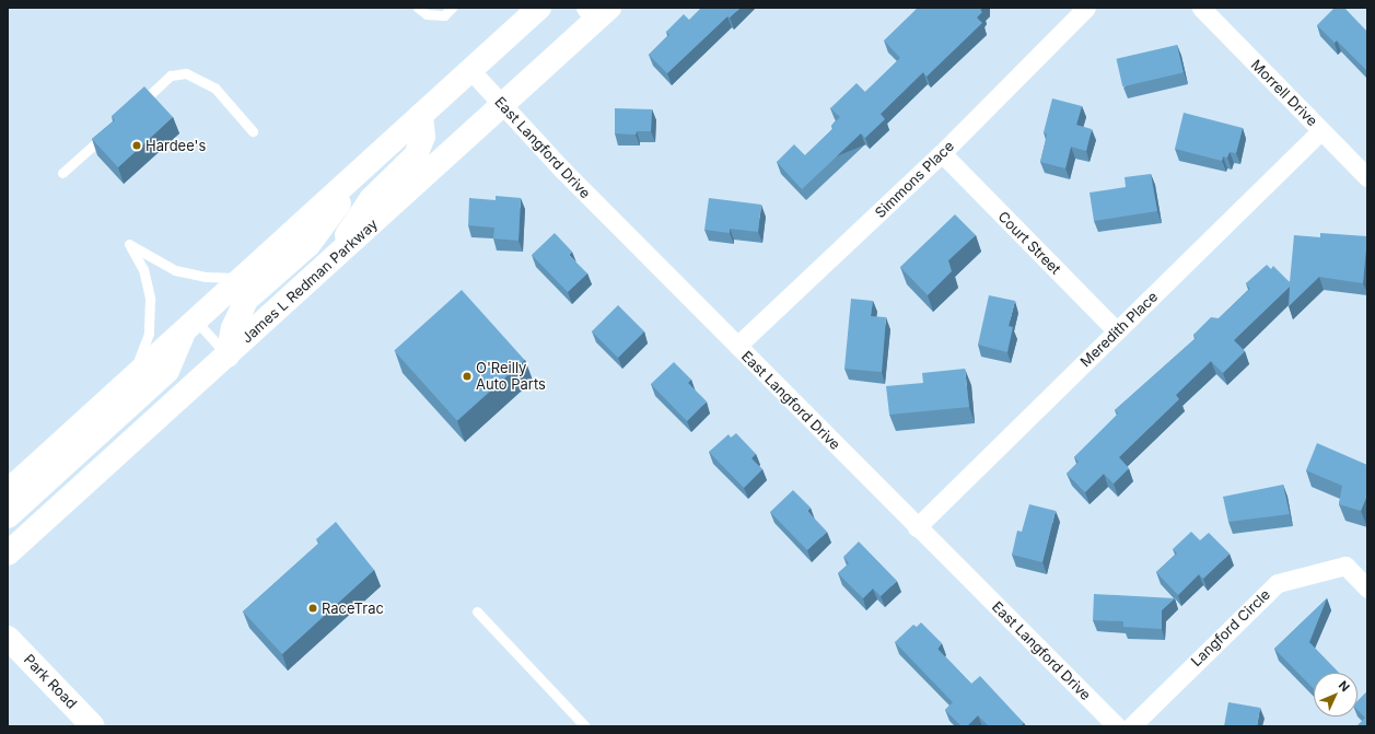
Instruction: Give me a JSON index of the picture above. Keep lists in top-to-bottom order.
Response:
{
  "streets": {
    "main road": ["James L Redman Parkway", "Park Road"],
    "street": [
      "Morrell Drive",
      "East Langford Drive",
      "Simmons Place",
      "Court Street",
      "Meredith Place",
      "Langford Circle"
    ]
  },
  "crossings": [
    ["Morrell Drive", "Meredith Place"],
    ["East Langford Drive", "Simmons Place"],
    ["East Langford Drive", "James L Redman Parkway"],
    ["East Langford Drive", "Meredith Place"],
    ["Simmons Place", "Court Street"],
    ["Court Street", "Meredith Place"]
  ],
  "places": ["Hardee's", "O'Reilly Auto Parts", "RaceTrac"],
  "north": "top right"
}
